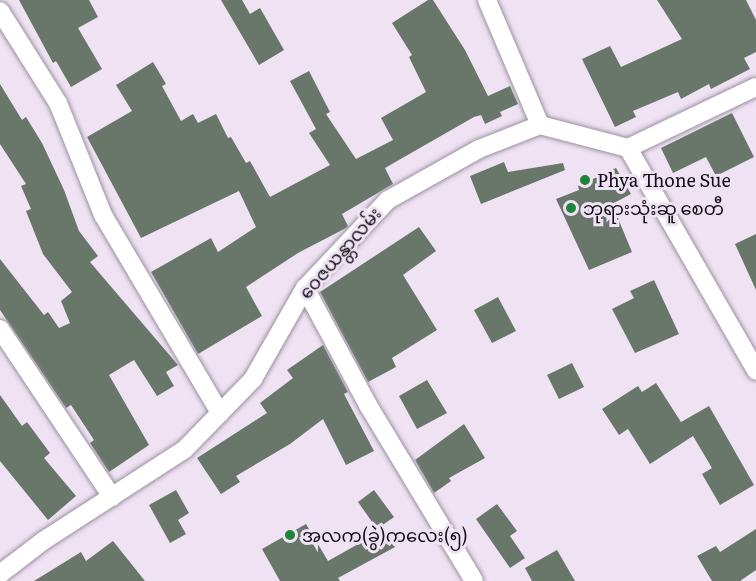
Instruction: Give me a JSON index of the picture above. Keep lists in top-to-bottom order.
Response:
{
  "streets": {
    "street": ["ဝေဇယန္တာလမ်း"]
  },
  "places": ["Phya Thone Sue", "ဘုရားသုံးဆူ စေတီ", "အလက(ခွဲ)ကလေး(၅)"]
}
